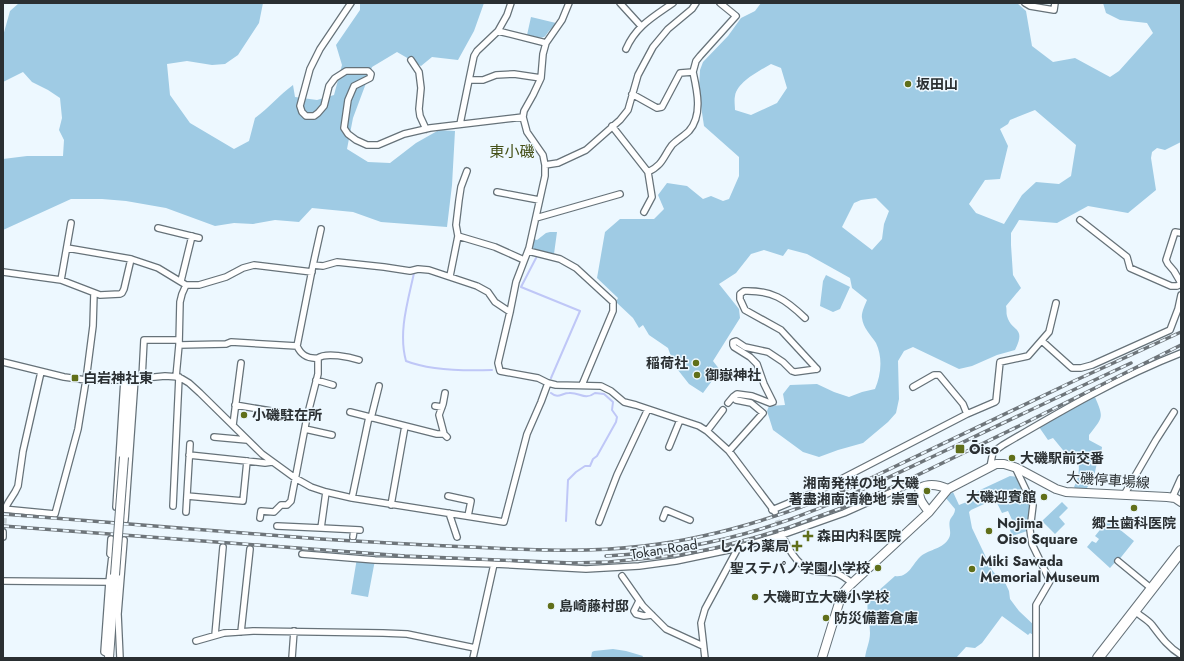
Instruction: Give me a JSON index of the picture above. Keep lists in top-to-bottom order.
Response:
{
  "streets": {
    "street": ["大磯停車場線", "Tokan Road"]
  },
  "districts": ["東小磯"],
  "places": {
    "other": [
      "坂田山",
      "稲荷社",
      "御嶽神社",
      "小磯駐在所",
      "大磯駅前交番",
      "湘南発祥の地 大磯 著盡湘南清絶地 崇雪",
      "大磯迎賓館",
      "郷圡歯科医院",
      "Nojima Oiso Square",
      "聖ステパノ学園小学校",
      "Miki Sawada Memorial Museum",
      "大磯町立大磯小学校",
      "島崎藤村邸",
      "防災備蓄倉庫"
    ],
    "transit": ["白岩神社東", "Ōiso"],
    "health": ["森田内科医院", "しんわ薬局"]
  }
}
